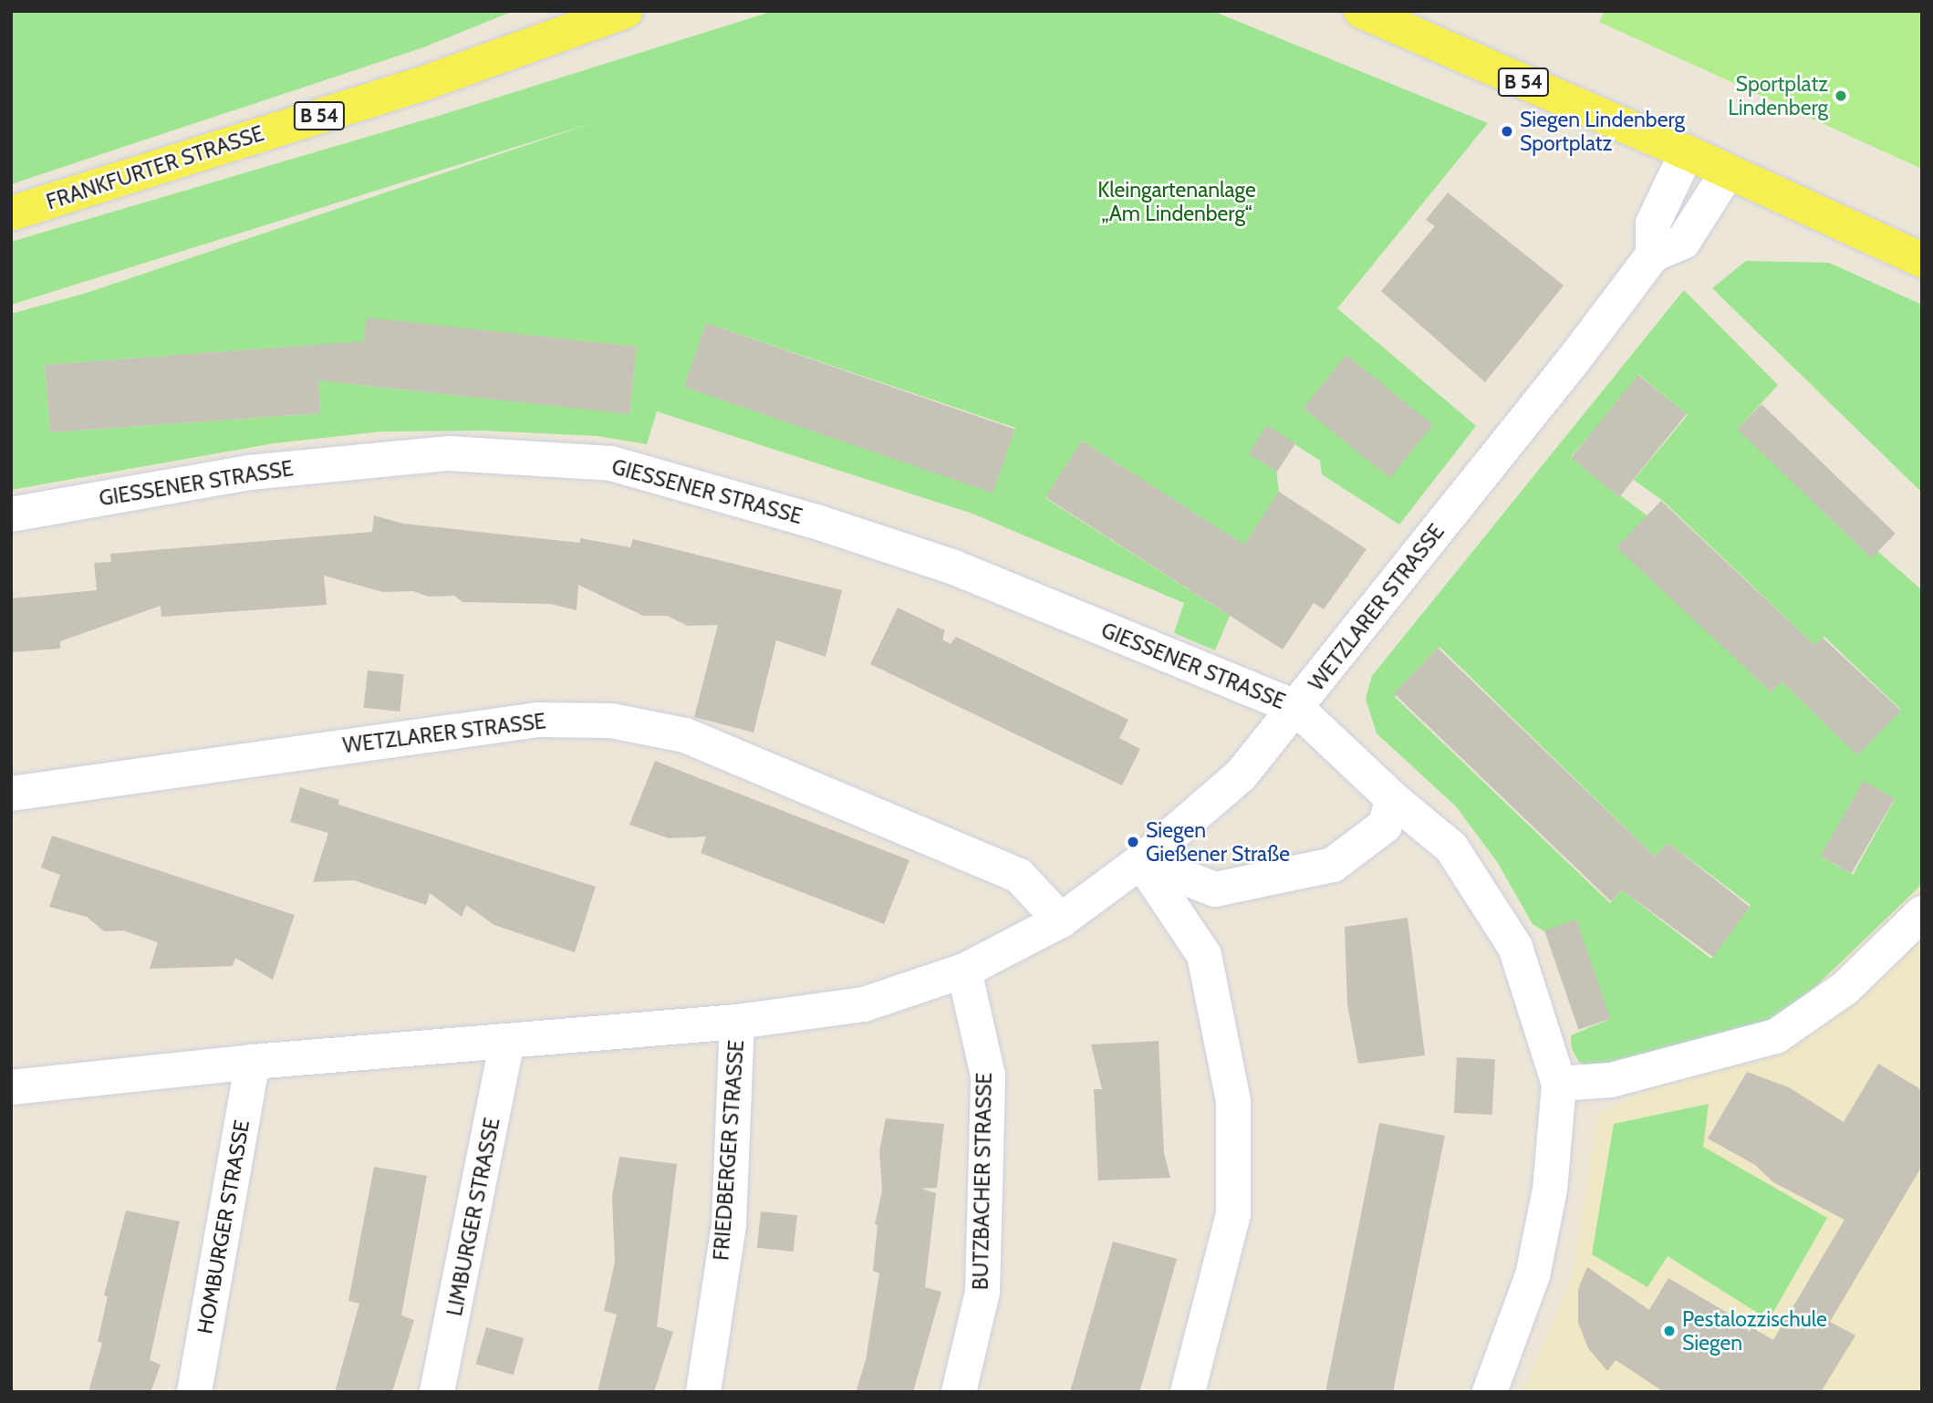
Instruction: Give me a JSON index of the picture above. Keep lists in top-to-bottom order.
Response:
{
  "streets": {
    "main road": ["B 54", "FRANKFURTER STRASSE"],
    "street": [
      "GIESSENER STRASSE",
      "WETZLARER STRASSE",
      "FRIEDBERGER STRASSE",
      "BUTZBACHER STRASSE",
      "LIMBURGER STRASSE",
      "HOMBURGER STRASSE"
    ]
  },
  "crossings": [
    ["GIESSENER STRASSE", "WETZLARER STRASSE"],
    ["WETZLARER STRASSE", "FRIEDBERGER STRASSE"],
    ["WETZLARER STRASSE", "BUTZBACHER STRASSE"],
    ["WETZLARER STRASSE", "LIMBURGER STRASSE"],
    ["WETZLARER STRASSE", "HOMBURGER STRASSE"]
  ],
  "parks": ["Kleingartenanlage „Am Lindenberg“"],
  "places": [
    "Sportplatz Lindenberg",
    "Siegen Lindenberg Sportplatz",
    "Siegen Gießener Straße",
    "Pestalozzischule Siegen"
  ]
}
